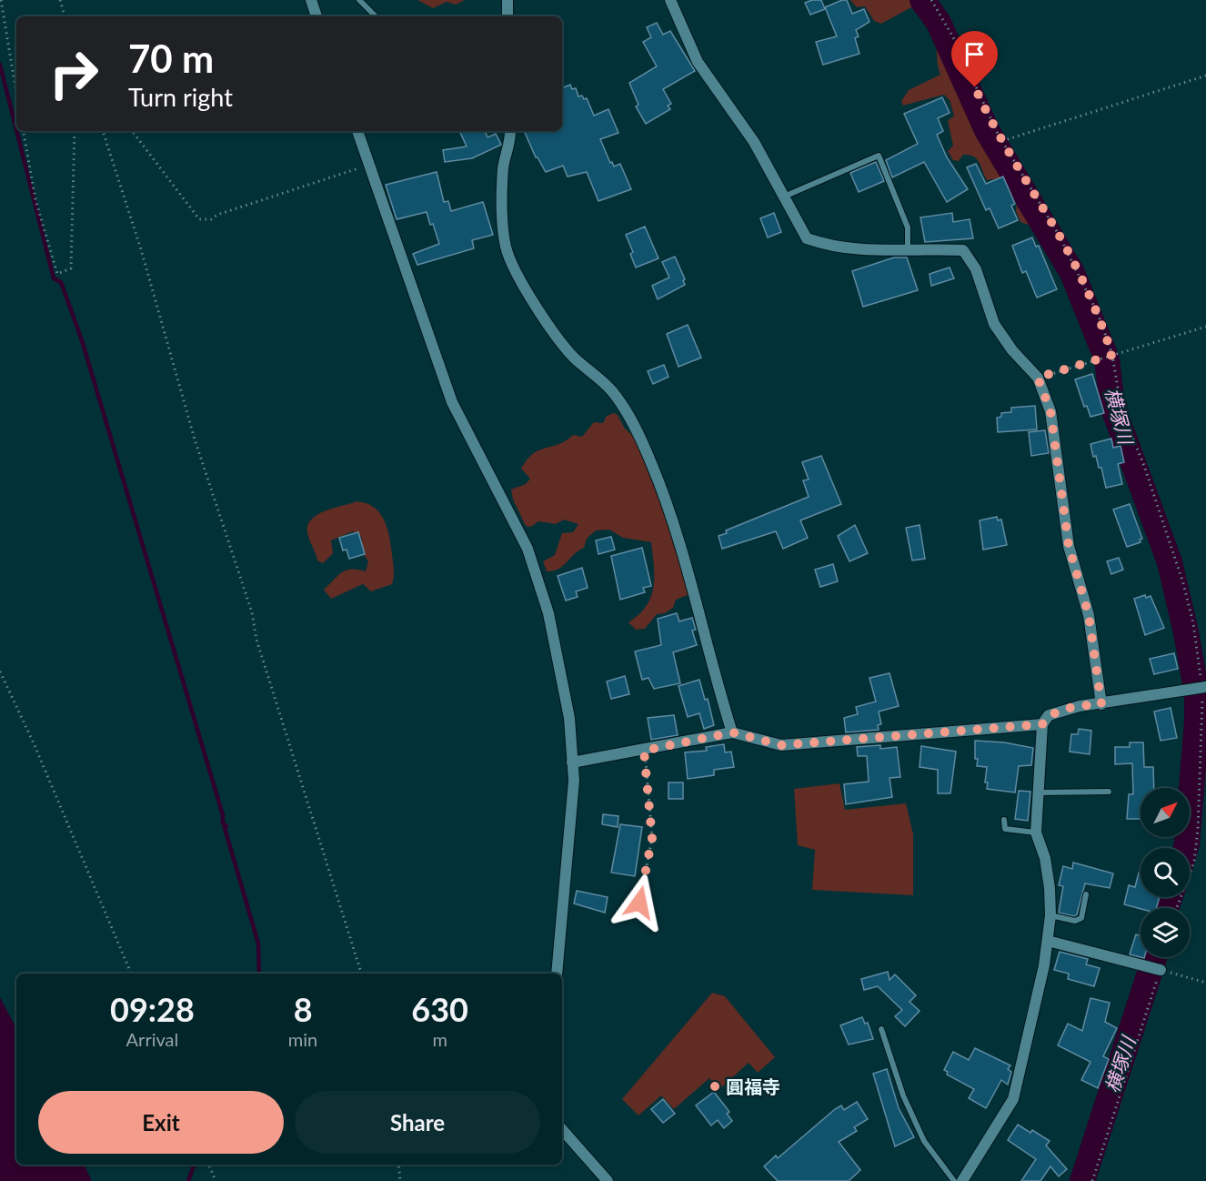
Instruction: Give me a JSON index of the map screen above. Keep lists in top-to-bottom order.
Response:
{
  "water": ["横塚川"],
  "places": ["圓福寺"],
  "north": "top right",
  "page": {
    "turn": ["70 m", "Turn right"],
    "eta": [
      "09:28",
      "Arrival",
      "8",
      "min",
      "630",
      "m"
    ],
    "buttons": ["Exit", "Share"]
  }
}
